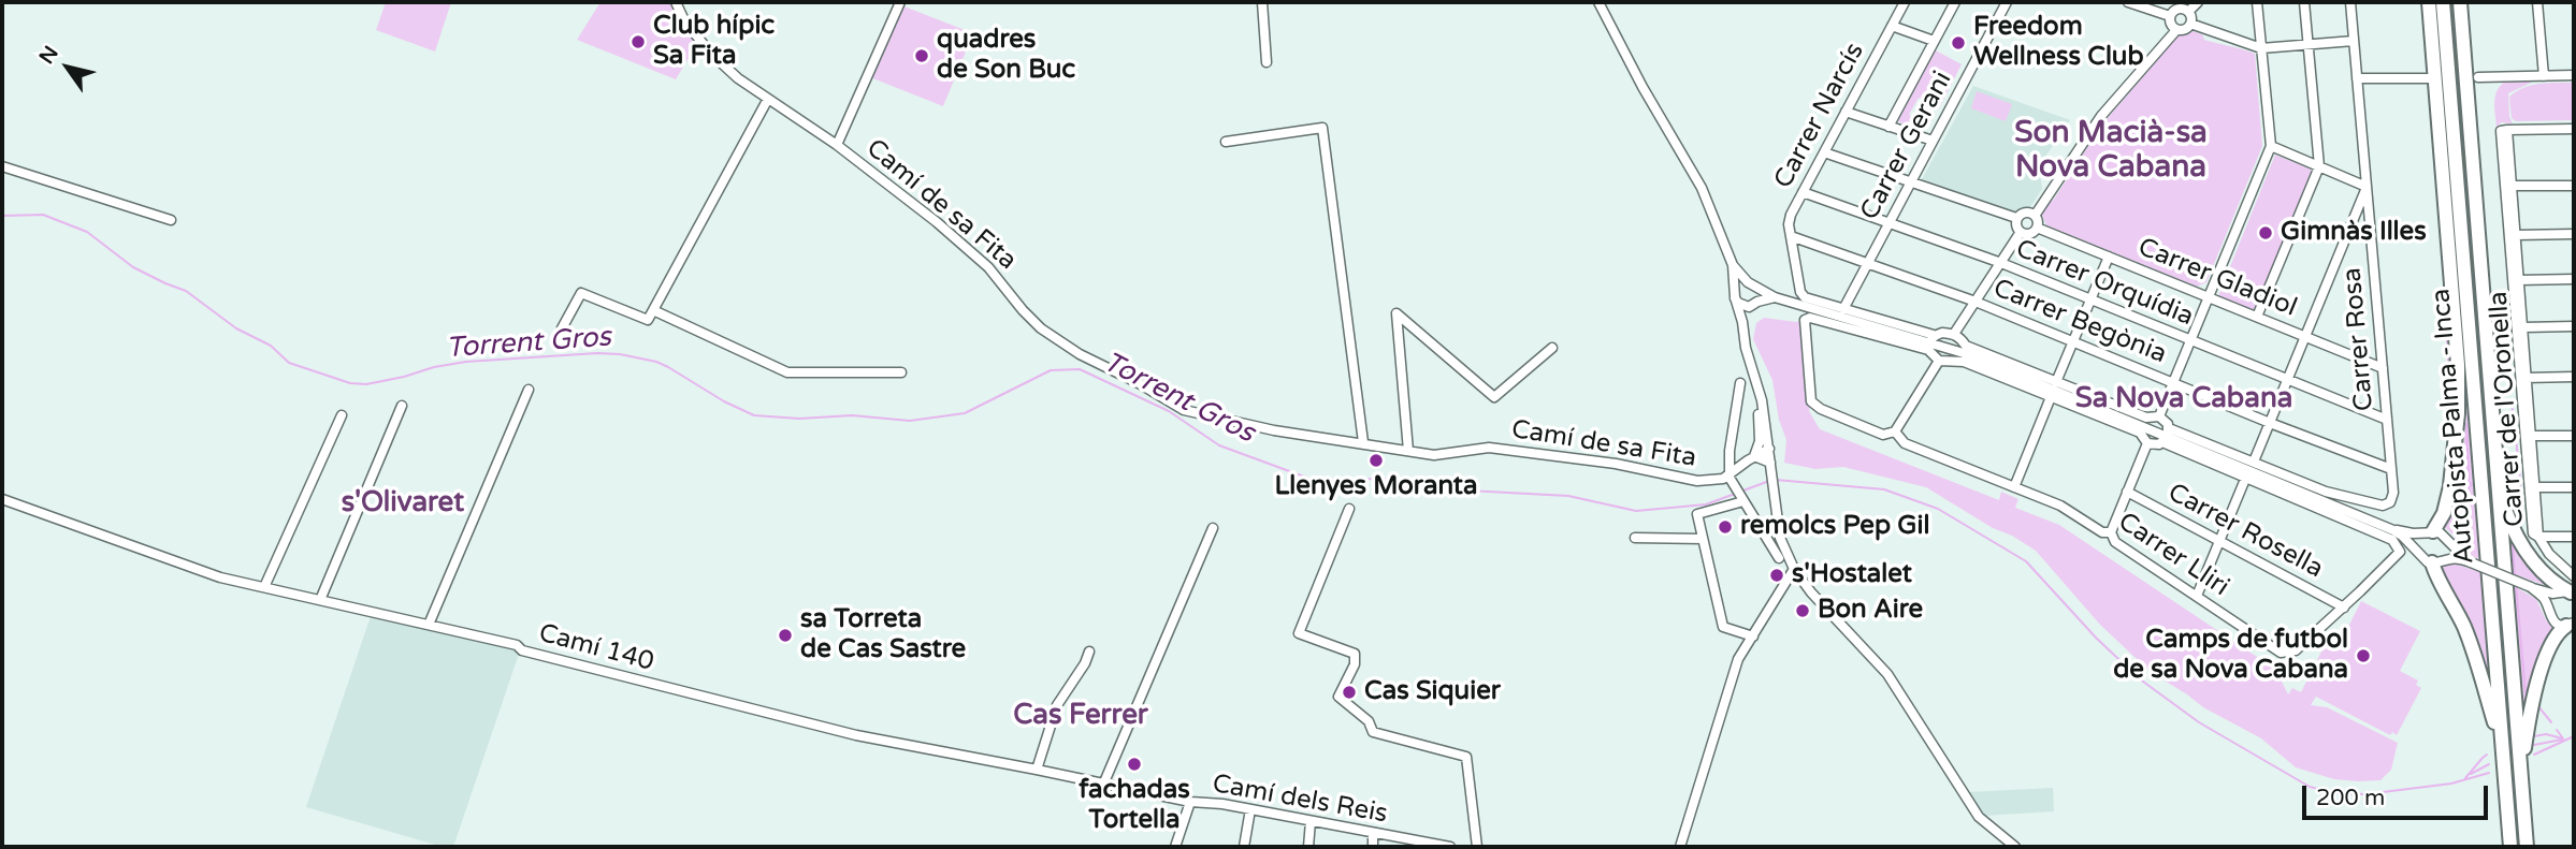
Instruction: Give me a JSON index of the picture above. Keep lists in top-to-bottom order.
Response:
{
  "streets": {
    "highway": ["Autopista Palma - Inca"],
    "street": [
      "Carrer Narcís",
      "Carrer Gerani",
      "Camí de sa Fita",
      "Carrer Gladiol",
      "Carrer Orquídia",
      "Carrer Begònia",
      "Carrer Rosa",
      "Carrer de l'Oronella",
      "Carrer Rosella",
      "Carrer Lliri",
      "Camí 140",
      "Camí dels Reis"
    ]
  },
  "crossings": [
    ["Carrer Narcís", "Carrer Gerani"],
    ["Carrer Narcís", "Carrer Orquídia"],
    ["Carrer Narcís", "Carrer Begònia"],
    ["Carrer Gerani", "Carrer Orquídia"],
    ["Carrer Gerani", "Carrer Begònia"],
    ["Carrer Gladiol", "Carrer Rosa"],
    ["Carrer Orquídia", "Carrer Rosa"],
    ["Carrer Begònia", "Carrer Rosa"],
    ["Carrer Rosella", "Carrer Lliri"],
    ["Camí 140", "Camí dels Reis"]
  ],
  "districts": [
    "Son Macià-sa Nova Cabana",
    "Sa Nova Cabana",
    "s'Olivaret",
    "Cas Ferrer"
  ],
  "water": ["Torrent Gros"],
  "places": [
    "Club hípic Sa Fita",
    "Freedom Wellness Club",
    "quadres de Son Buc",
    "Gimnàs Illes",
    "Llenyes Moranta",
    "remolcs Pep Gil",
    "s'Hostalet",
    "Bon Aire",
    "sa Torreta de Cas Sastre",
    "Camps de futbol de sa Nova Cabana",
    "Cas Siquier",
    "fachadas Tortella"
  ],
  "scale_bar": "200 m",
  "north": "top left"
}
